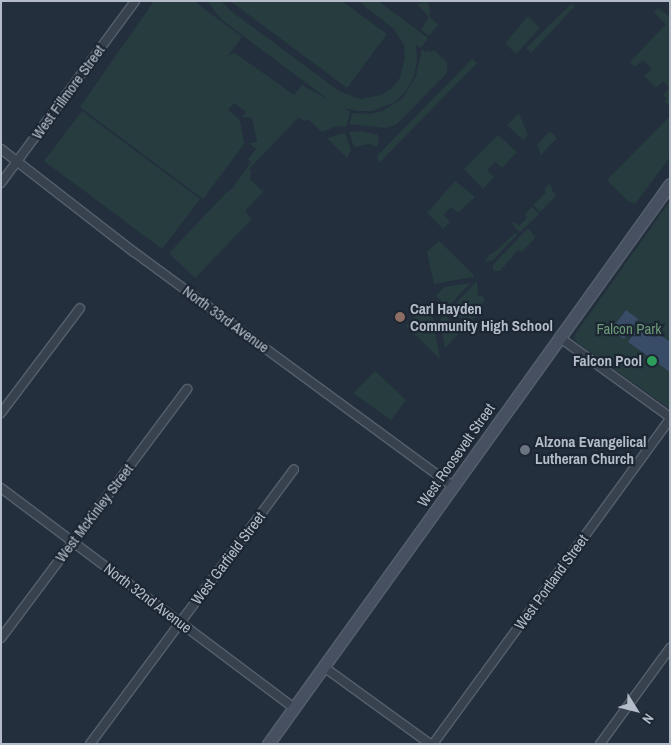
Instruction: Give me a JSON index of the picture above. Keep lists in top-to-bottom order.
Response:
{
  "streets": {
    "street": [
      "West Fillmore Street",
      "North 33rd Avenue",
      "West Roosevelt Street",
      "West McKinley Street",
      "West Garfield Street",
      "West Portland Street",
      "North 32nd Avenue"
    ]
  },
  "crossings": [
    ["West Fillmore Street", "North 33rd Avenue"],
    ["North 33rd Avenue", "West Roosevelt Street"],
    ["West Roosevelt Street", "North 32nd Avenue"],
    ["West McKinley Street", "North 32nd Avenue"],
    ["West Garfield Street", "North 32nd Avenue"]
  ],
  "parks": ["Falcon Park"],
  "places": ["Carl Hayden Community High School", "Falcon Pool", "Alzona Evangelical Lutheran Church"],
  "north": "bottom right"
}
